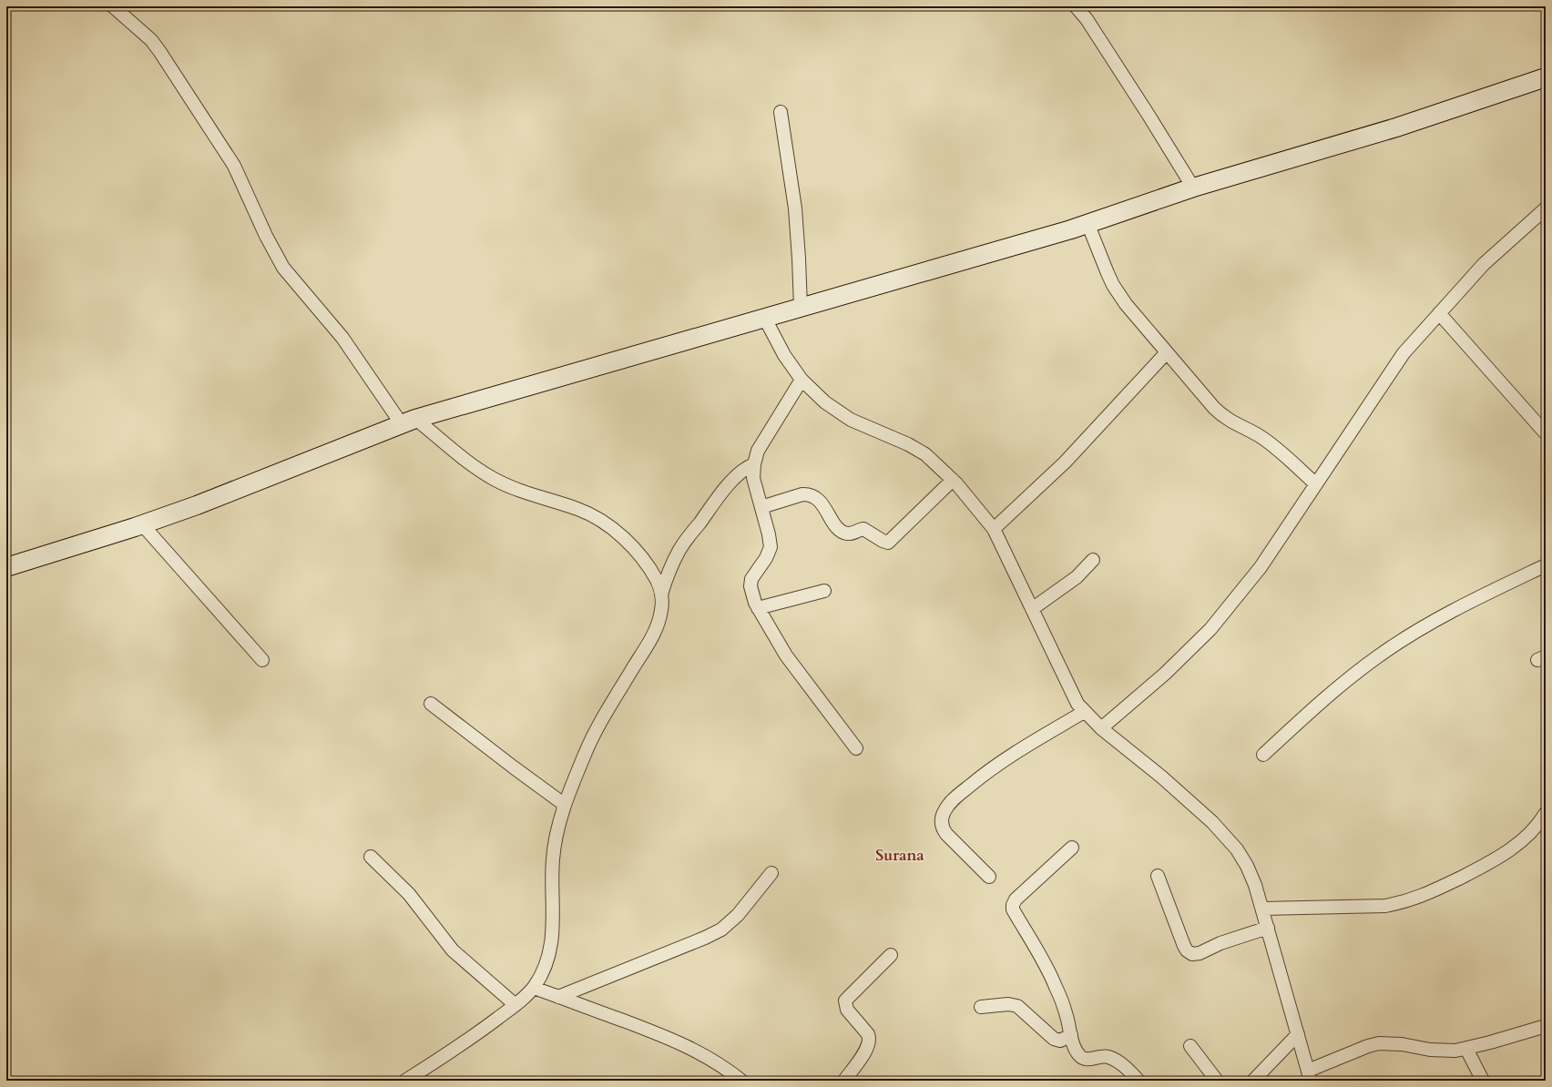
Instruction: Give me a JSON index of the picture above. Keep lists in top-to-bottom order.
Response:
{
  "districts": ["Surana"]
}
